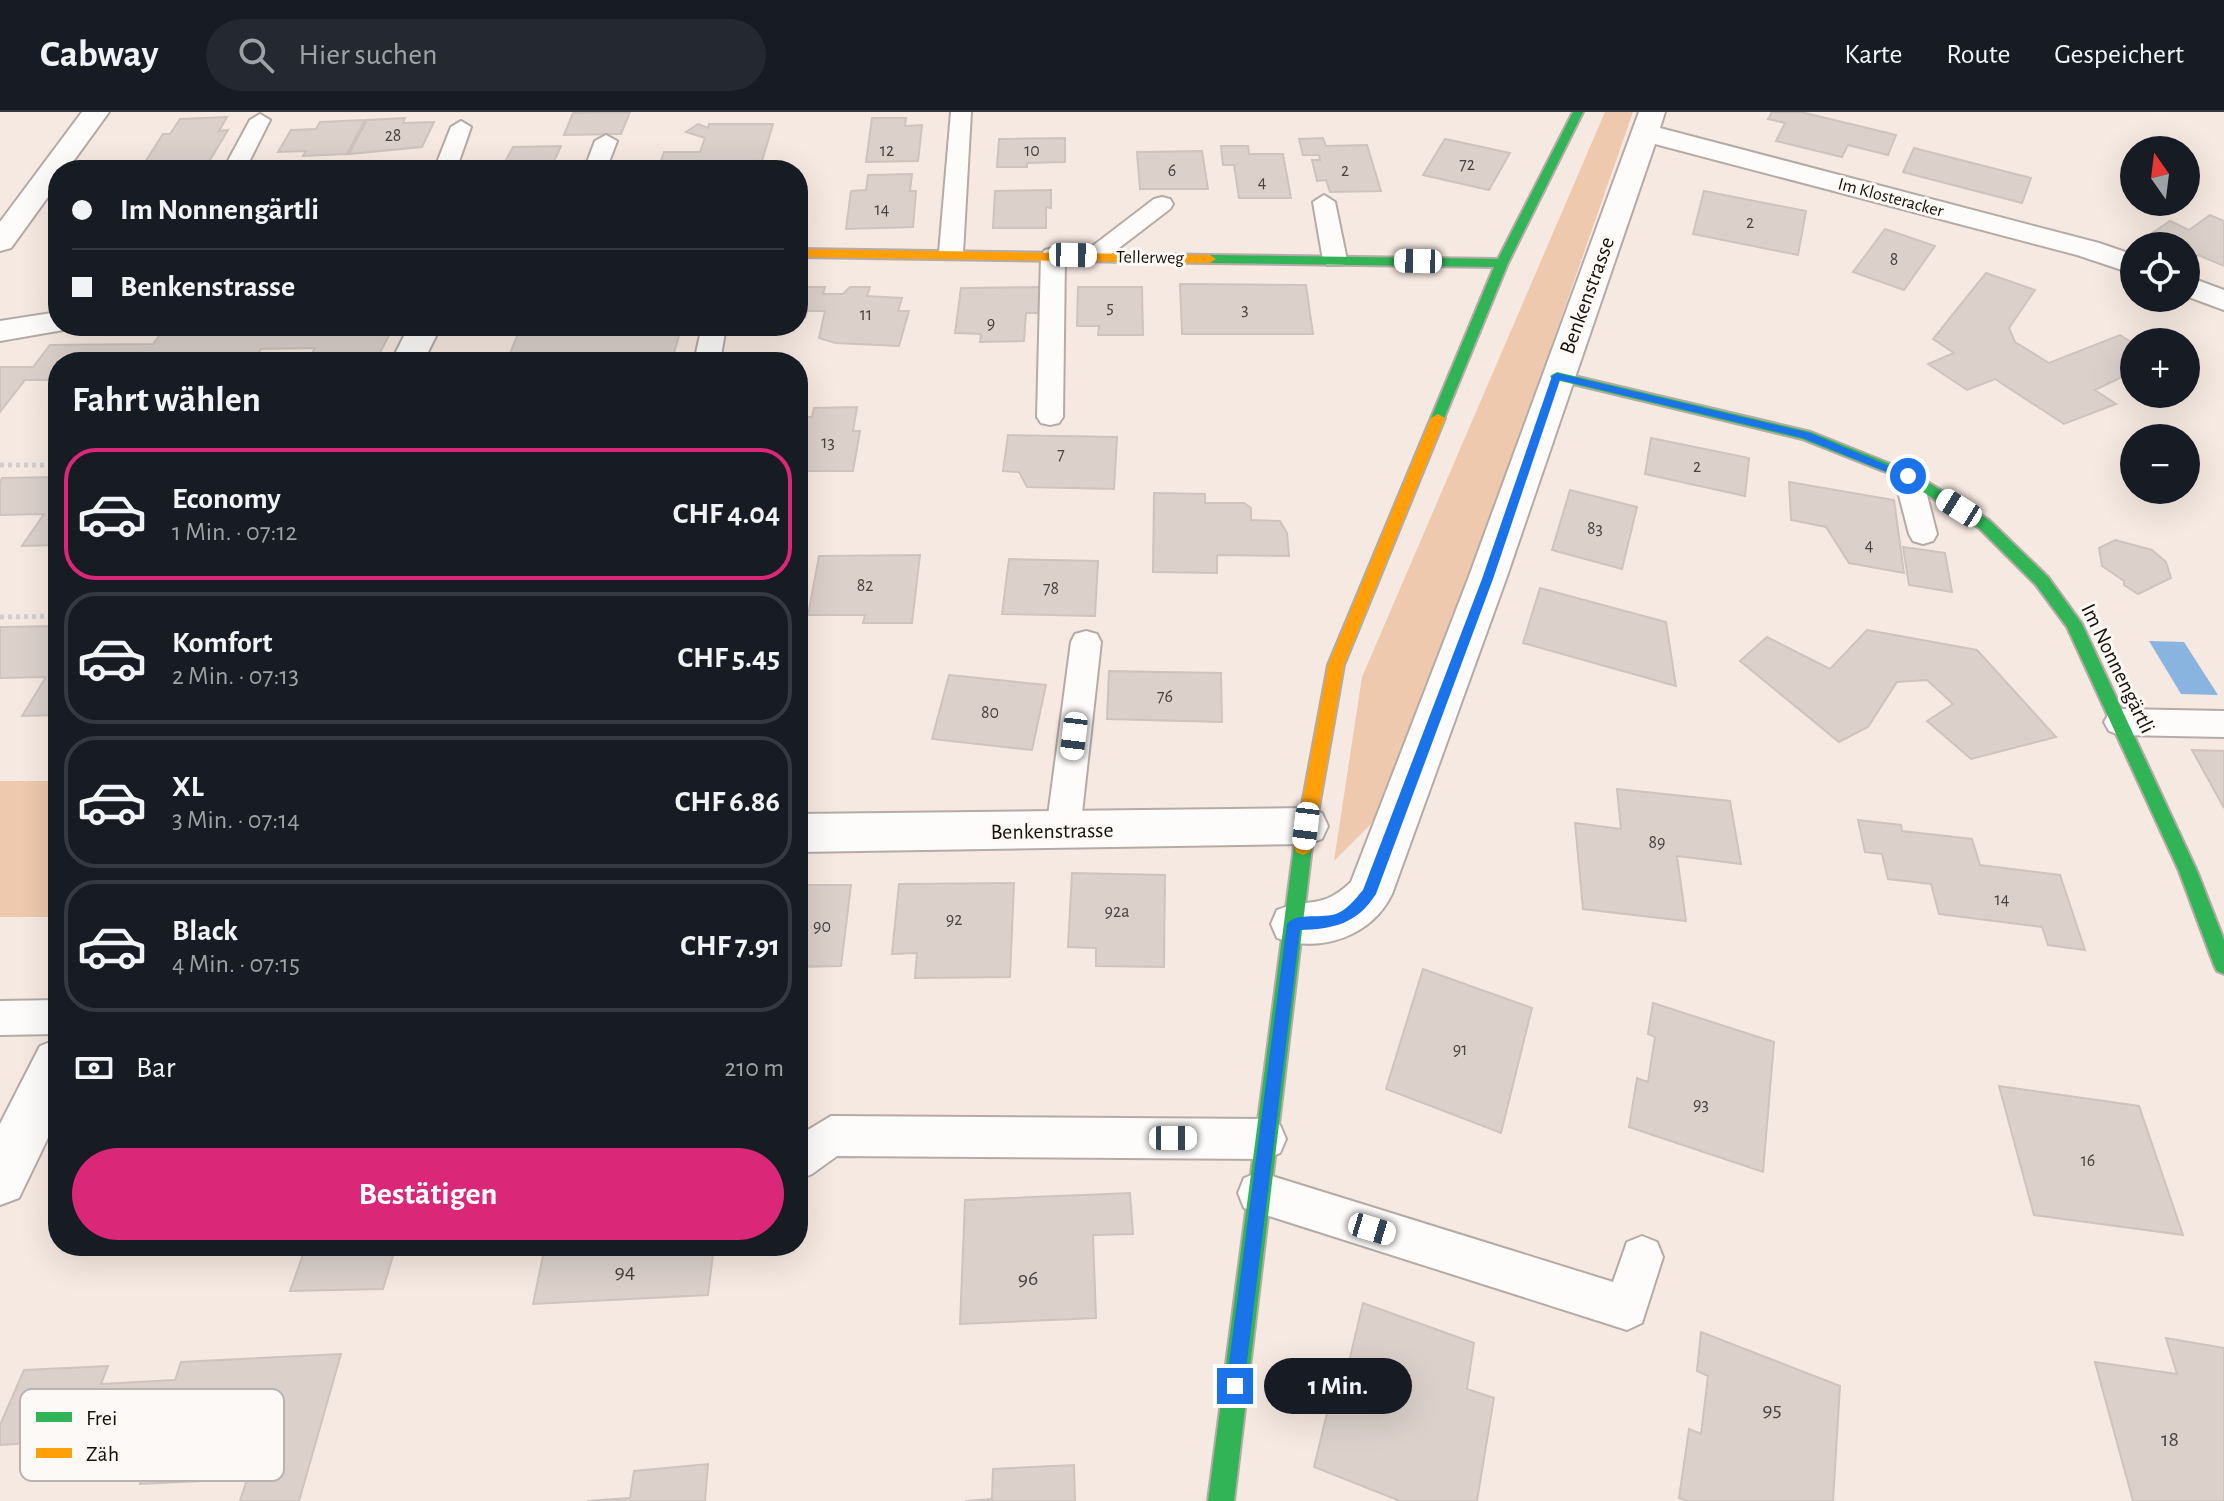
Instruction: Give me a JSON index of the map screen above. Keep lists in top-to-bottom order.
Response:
{
  "streets": {
    "street": [
      "Im Klosteracker",
      "Tellerweg",
      "Benkenstrasse",
      "Im Nonnengärtli"
    ]
  },
  "crossings": [
    ["Im Klosteracker", "Benkenstrasse"],
    ["Benkenstrasse", "Im Nonnengärtli"]
  ],
  "house_numbers": [
    "28",
    "12",
    "10",
    "72",
    "6",
    "2",
    "4",
    "14",
    "2",
    "8",
    "5",
    "3",
    "11",
    "9",
    "13",
    "7",
    "2",
    "83",
    "4",
    "82",
    "78",
    "76",
    "80",
    "89",
    "14",
    "92a",
    "92",
    "90",
    "91",
    "93",
    "16",
    "94",
    "96",
    "95",
    "18"
  ],
  "legend": ["Frei", "Zäh"],
  "north": "top",
  "page": {
    "header": "Cabway",
    "search": "Hier suchen",
    "nav": ["Karte", "Route", "Gespeichert"],
    "map_buttons": ["+", "−"],
    "banner": ["Im Nonnengärtli", "Benkenstrasse"],
    "heading": "Fahrt wählen",
    "list": [
      {
        "name": "Economy",
        "note": "1 Min. · 07:12",
        "value": "CHF 4.04"
      },
      {
        "name": "Komfort",
        "note": "2 Min. · 07:13",
        "value": "CHF 5.45"
      },
      {
        "name": "XL",
        "note": "3 Min. · 07:14",
        "value": "CHF 6.86"
      },
      {
        "name": "Black",
        "note": "4 Min. · 07:15",
        "value": "CHF 7.91"
      }
    ],
    "pay": ["Bar", "210 m"],
    "buttons": "Bestätigen",
    "bubble": "1 Min."
  }
}
